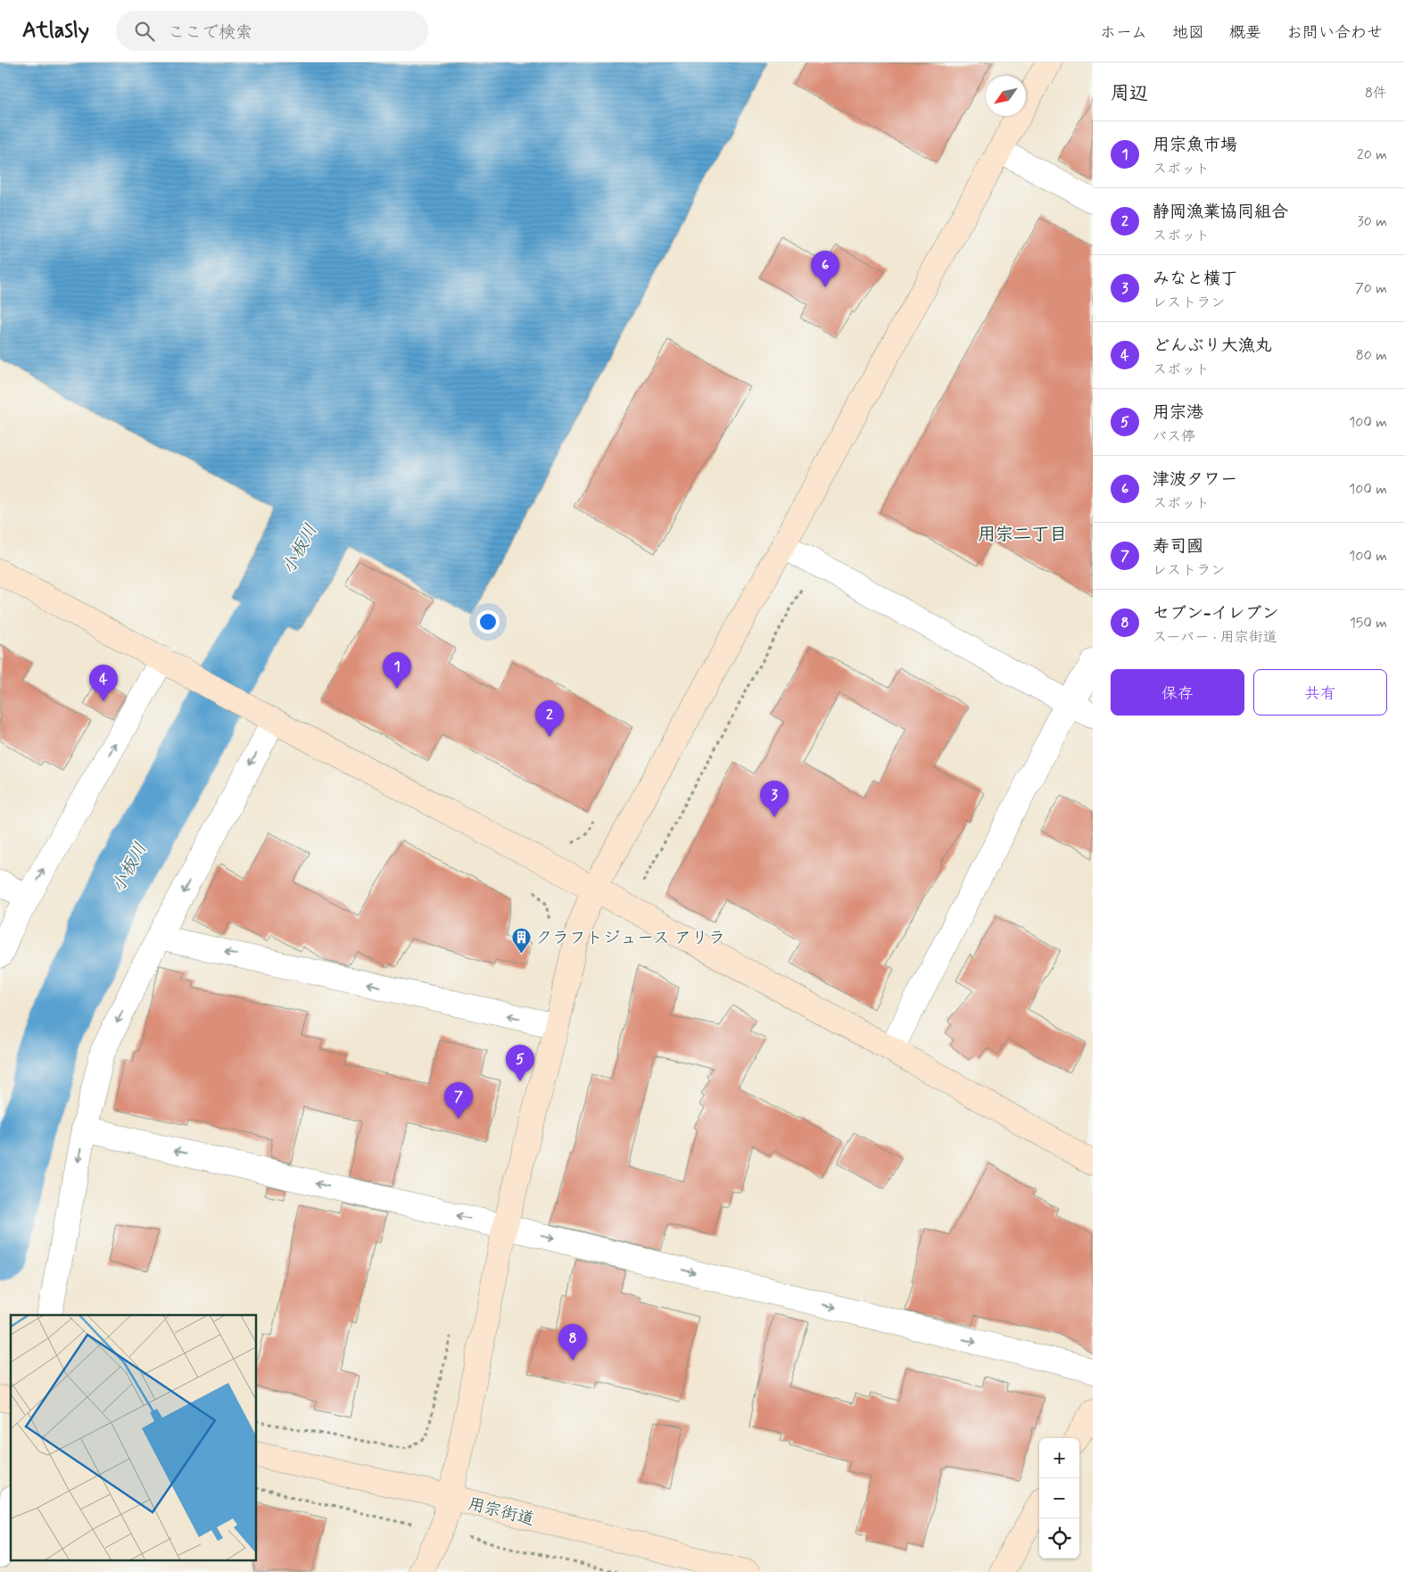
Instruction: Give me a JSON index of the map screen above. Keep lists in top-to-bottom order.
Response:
{
  "streets": {
    "street": ["用宗街道"]
  },
  "districts": ["用宗二丁目"],
  "water": ["小板川"],
  "places": {
    "building": ["クラフトジュース アリラ"]
  },
  "north": "bottom left",
  "page": {
    "header": "Atlasly",
    "search": "ここで検索",
    "nav": [
      "ホーム",
      "地図",
      "概要",
      "お問い合わせ"
    ],
    "heading": ["周辺", "8件"],
    "list": [
      {
        "mark": "1",
        "name": "用宗魚市場",
        "note": "スポット",
        "value": "20 m"
      },
      {
        "mark": "2",
        "name": "静岡漁業協同組合",
        "note": "スポット",
        "value": "30 m"
      },
      {
        "mark": "3",
        "name": "みなと横丁",
        "note": "レストラン",
        "value": "70 m"
      },
      {
        "mark": "4",
        "name": "どんぶり大漁丸",
        "note": "スポット",
        "value": "80 m"
      },
      {
        "mark": "5",
        "name": "用宗港",
        "note": "バス停",
        "value": "100 m"
      },
      {
        "mark": "6",
        "name": "津波タワー",
        "note": "スポット",
        "value": "100 m"
      },
      {
        "mark": "7",
        "name": "寿司國",
        "note": "レストラン",
        "value": "100 m"
      },
      {
        "mark": "8",
        "name": "セブン-イレブン",
        "note": "スーパー · 用宗街道",
        "value": "150 m"
      }
    ],
    "pins": [
      "6",
      "1",
      "4",
      "2",
      "3",
      "5",
      "7",
      "8"
    ],
    "buttons": ["保存", "共有"],
    "map_buttons": ["+", "−"]
  }
}
